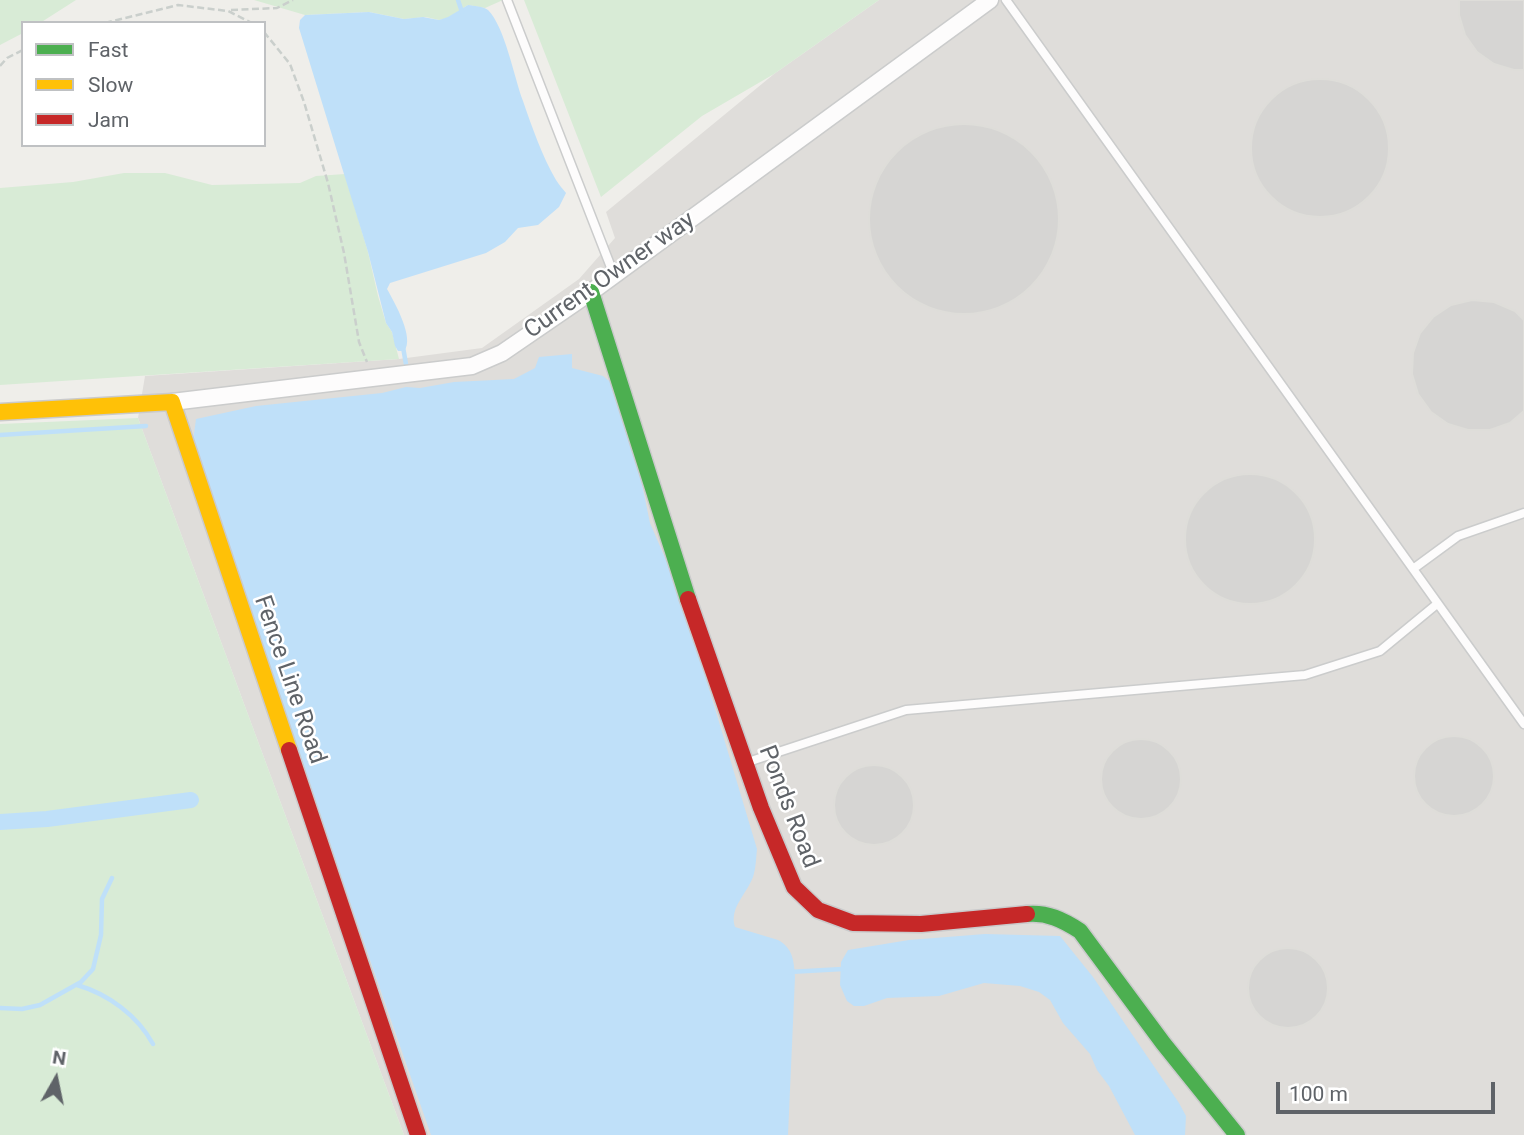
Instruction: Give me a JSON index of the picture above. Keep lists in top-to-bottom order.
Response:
{
  "streets": {
    "street": ["Current Owner way", "Fence Line Road", "Ponds Road"]
  },
  "crossings": [
    ["Current Owner way", "Fence Line Road"],
    ["Current Owner way", "Ponds Road"]
  ],
  "legend": ["Fast", "Slow", "Jam"],
  "scale_bar": "100 m",
  "north": "top"
}
